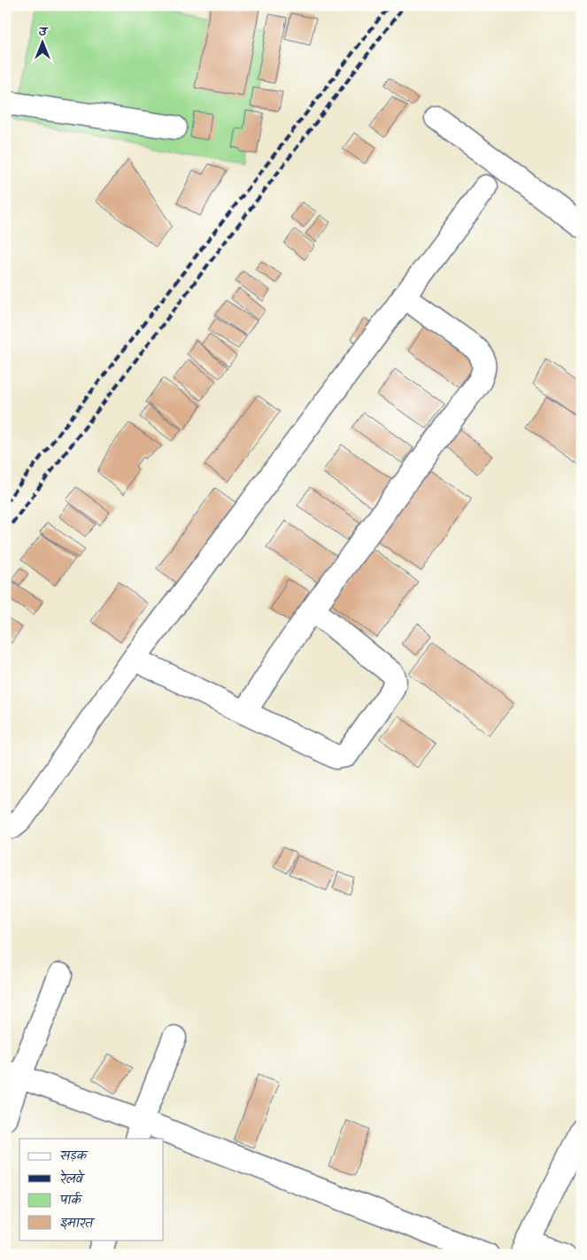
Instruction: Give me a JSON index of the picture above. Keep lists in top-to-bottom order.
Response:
{
  "legend": [
    "सड़क",
    "रेलवे",
    "पार्क",
    "इमारत"
  ],
  "north": "top"
}
